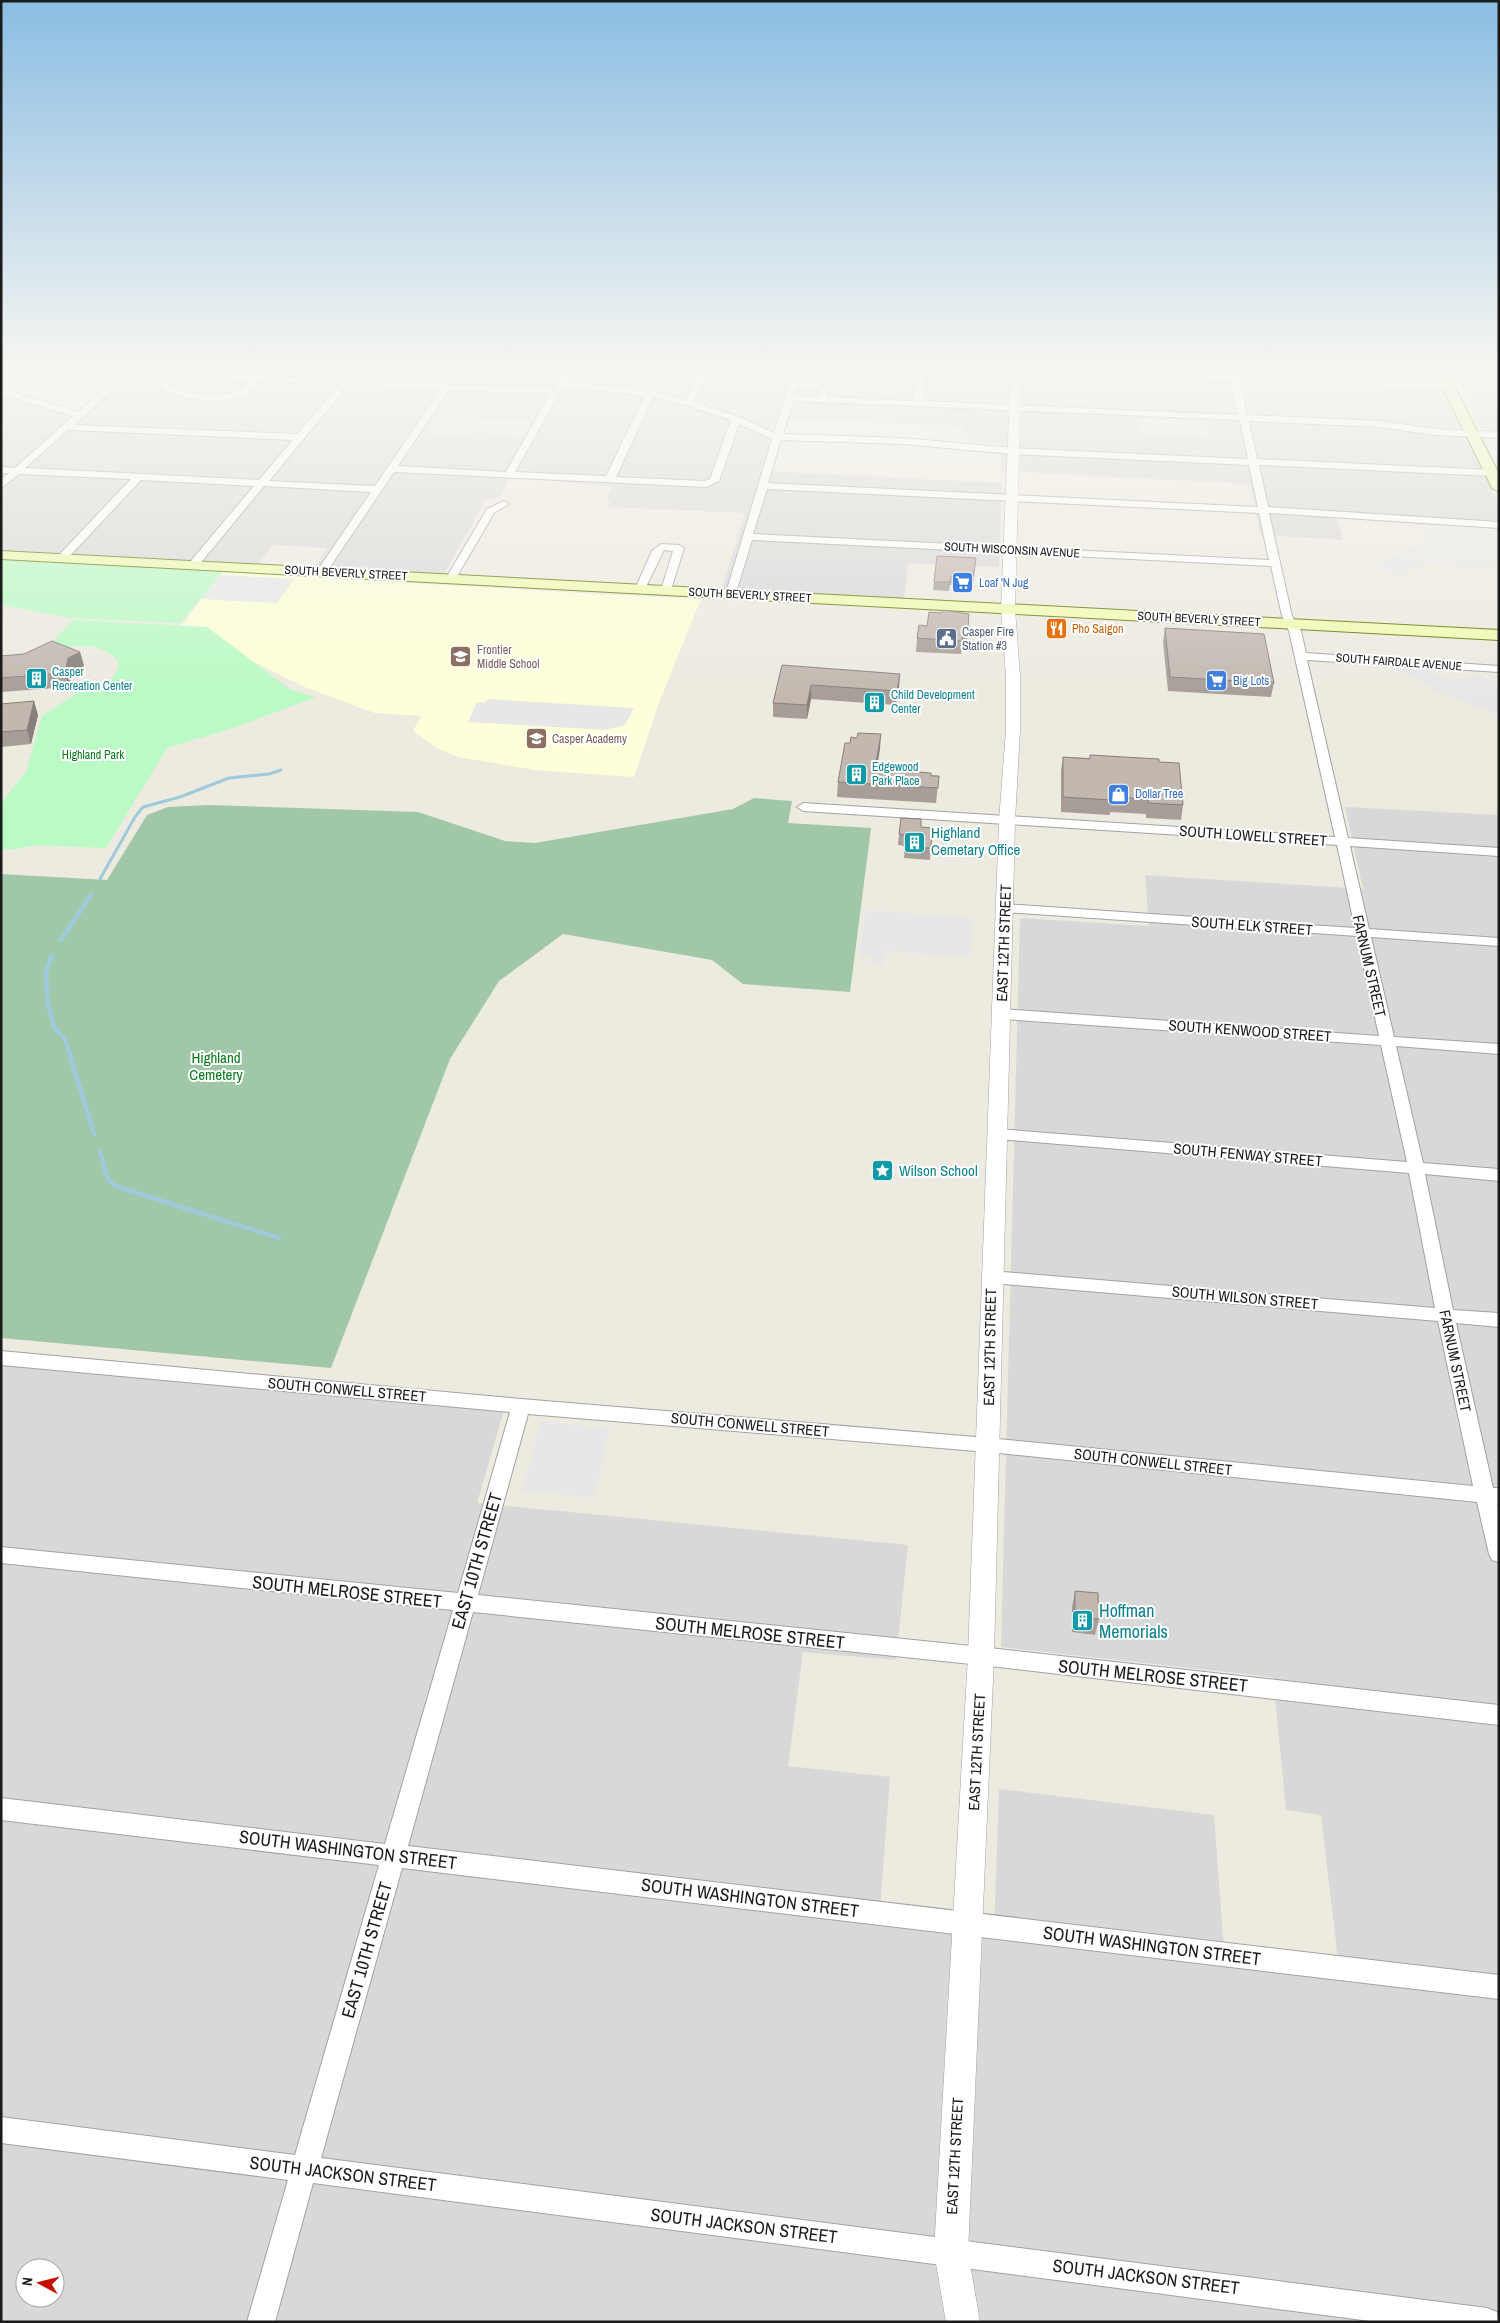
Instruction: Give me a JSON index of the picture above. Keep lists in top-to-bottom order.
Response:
{
  "streets": {
    "main road": ["SOUTH BEVERLY STREET"],
    "street": [
      "SOUTH WISCONSIN AVENUE",
      "SOUTH FAIRDALE AVENUE",
      "SOUTH LOWELL STREET",
      "SOUTH ELK STREET",
      "EAST 12TH STREET",
      "FARNUM STREET",
      "SOUTH KENWOOD STREET",
      "SOUTH FENWAY STREET",
      "SOUTH WILSON STREET",
      "SOUTH CONWELL STREET",
      "EAST 10TH STREET",
      "SOUTH MELROSE STREET",
      "SOUTH WASHINGTON STREET",
      "SOUTH JACKSON STREET"
    ]
  },
  "crossings": [
    ["SOUTH WISCONSIN AVENUE", "EAST 12TH STREET"],
    ["SOUTH WISCONSIN AVENUE", "FARNUM STREET"],
    ["SOUTH BEVERLY STREET", "EAST 12TH STREET"],
    ["SOUTH BEVERLY STREET", "FARNUM STREET"],
    ["SOUTH FAIRDALE AVENUE", "FARNUM STREET"],
    ["SOUTH LOWELL STREET", "EAST 12TH STREET"],
    ["SOUTH LOWELL STREET", "FARNUM STREET"],
    ["SOUTH ELK STREET", "EAST 12TH STREET"],
    ["SOUTH ELK STREET", "FARNUM STREET"],
    ["EAST 12TH STREET", "SOUTH KENWOOD STREET"],
    ["EAST 12TH STREET", "SOUTH FENWAY STREET"],
    ["EAST 12TH STREET", "SOUTH WILSON STREET"],
    ["EAST 12TH STREET", "SOUTH CONWELL STREET"],
    ["EAST 12TH STREET", "SOUTH MELROSE STREET"],
    ["EAST 12TH STREET", "SOUTH WASHINGTON STREET"],
    ["EAST 12TH STREET", "SOUTH JACKSON STREET"],
    ["FARNUM STREET", "SOUTH KENWOOD STREET"],
    ["FARNUM STREET", "SOUTH FENWAY STREET"],
    ["FARNUM STREET", "SOUTH WILSON STREET"],
    ["FARNUM STREET", "SOUTH CONWELL STREET"],
    ["SOUTH CONWELL STREET", "EAST 10TH STREET"],
    ["EAST 10TH STREET", "SOUTH MELROSE STREET"],
    ["EAST 10TH STREET", "SOUTH WASHINGTON STREET"],
    ["EAST 10TH STREET", "SOUTH JACKSON STREET"]
  ],
  "parks": ["Highland Park", "Highland Cemetery"],
  "places": {
    "supermarket": ["Loaf 'N Jug", "Big Lots"],
    "restaurant": ["Pho Saigon"],
    "public building": ["Casper Fire Station #3"],
    "school or university": ["Frontier Middle School", "Casper Academy"],
    "building": [
      "Casper Recreation Center",
      "Child Development Center",
      "Edgewood Park Place",
      "Highland Cemetary Office",
      "Hoffman Memorials"
    ],
    "shop": ["Dollar Tree"],
    "place": ["Wilson School"]
  },
  "north": "left"
}
